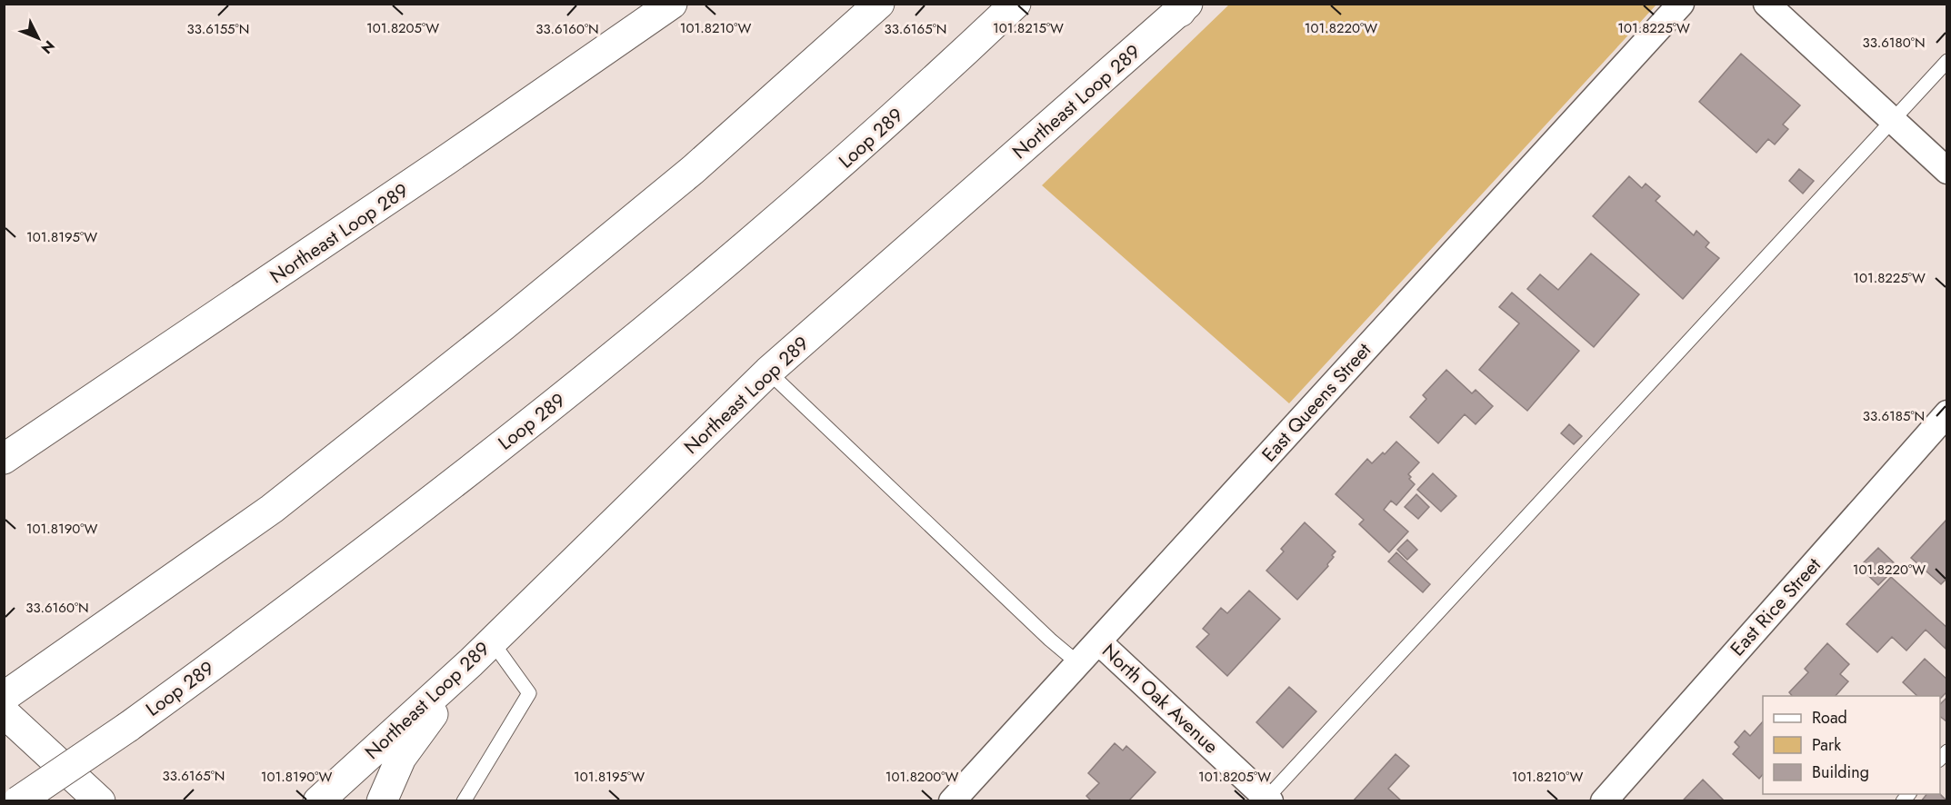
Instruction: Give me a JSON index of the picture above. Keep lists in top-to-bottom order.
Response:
{
  "streets": {
    "main road": ["Northeast Loop 289", "Loop 289"],
    "street": ["East Queens Street", "East Rice Street", "North Oak Avenue"]
  },
  "crossings": [
    ["East Queens Street", "North Oak Avenue"]
  ],
  "legend": ["Road", "Park", "Building"],
  "north": "bottom right",
  "coordinates": [
    "101.8205°W",
    "101.8210°W",
    "101.8215°W",
    "101.8220°W",
    "101.8225°W",
    "33.6155°N",
    "33.6160°N",
    "33.6165°N",
    "33.6180°N",
    "101.8195°W",
    "33.6185°N",
    "101.8190°W",
    "101.8200°W"
  ]
}
